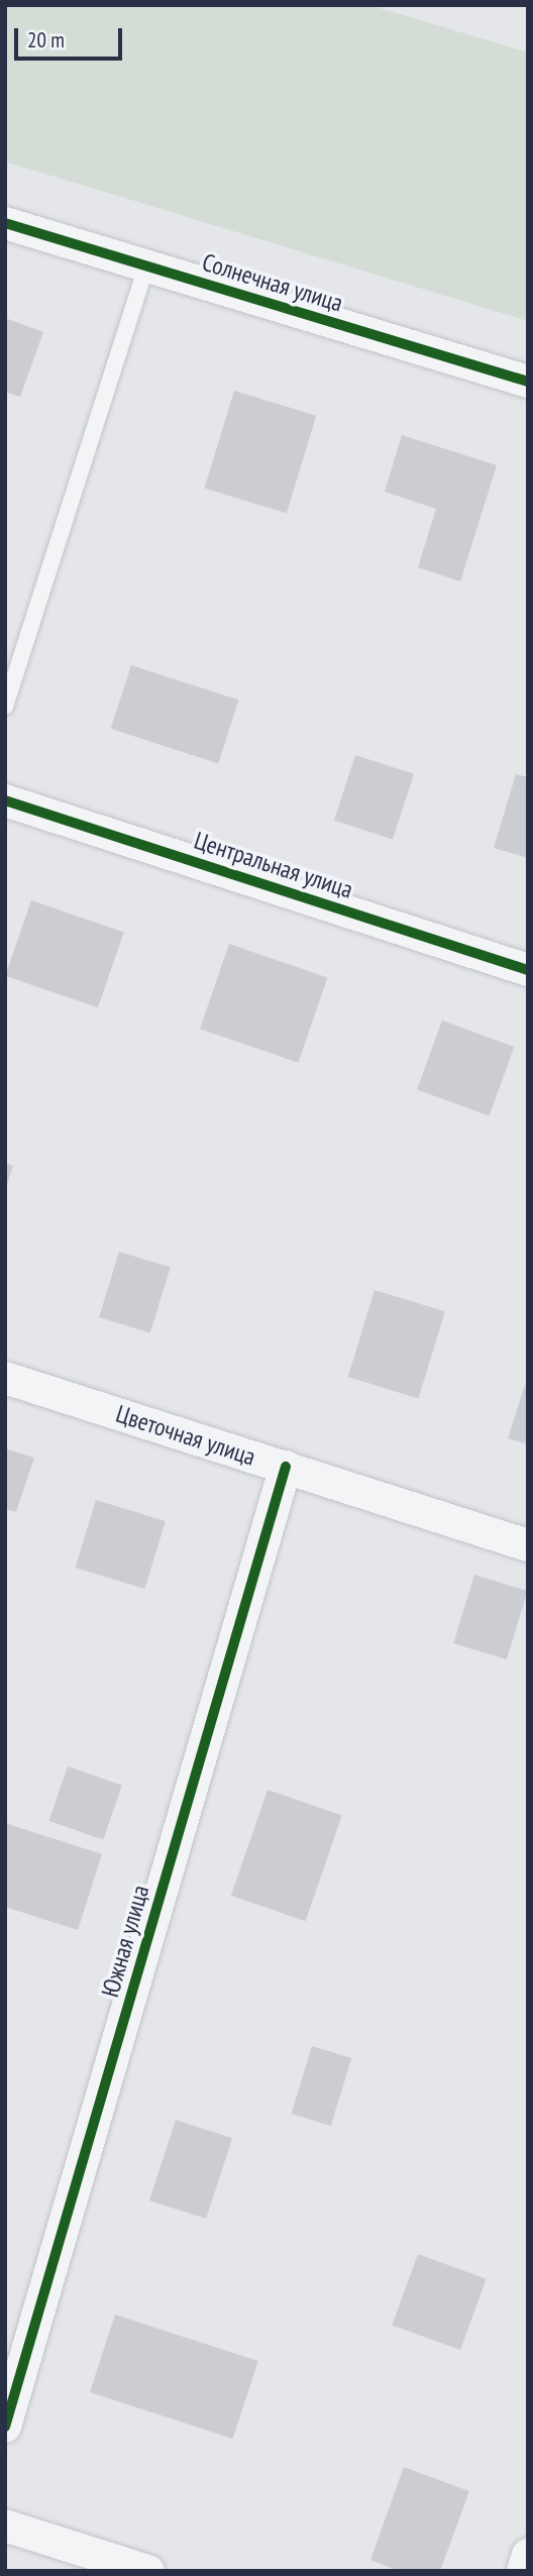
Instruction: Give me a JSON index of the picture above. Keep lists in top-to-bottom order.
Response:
{
  "streets": {
    "street": [
      "Солнечная улица",
      "Центральная улица",
      "Цветочная улица",
      "Южная улица"
    ]
  },
  "crossings": [
    ["Цветочная улица", "Южная улица"]
  ],
  "scale_bar": "20 m"
}
